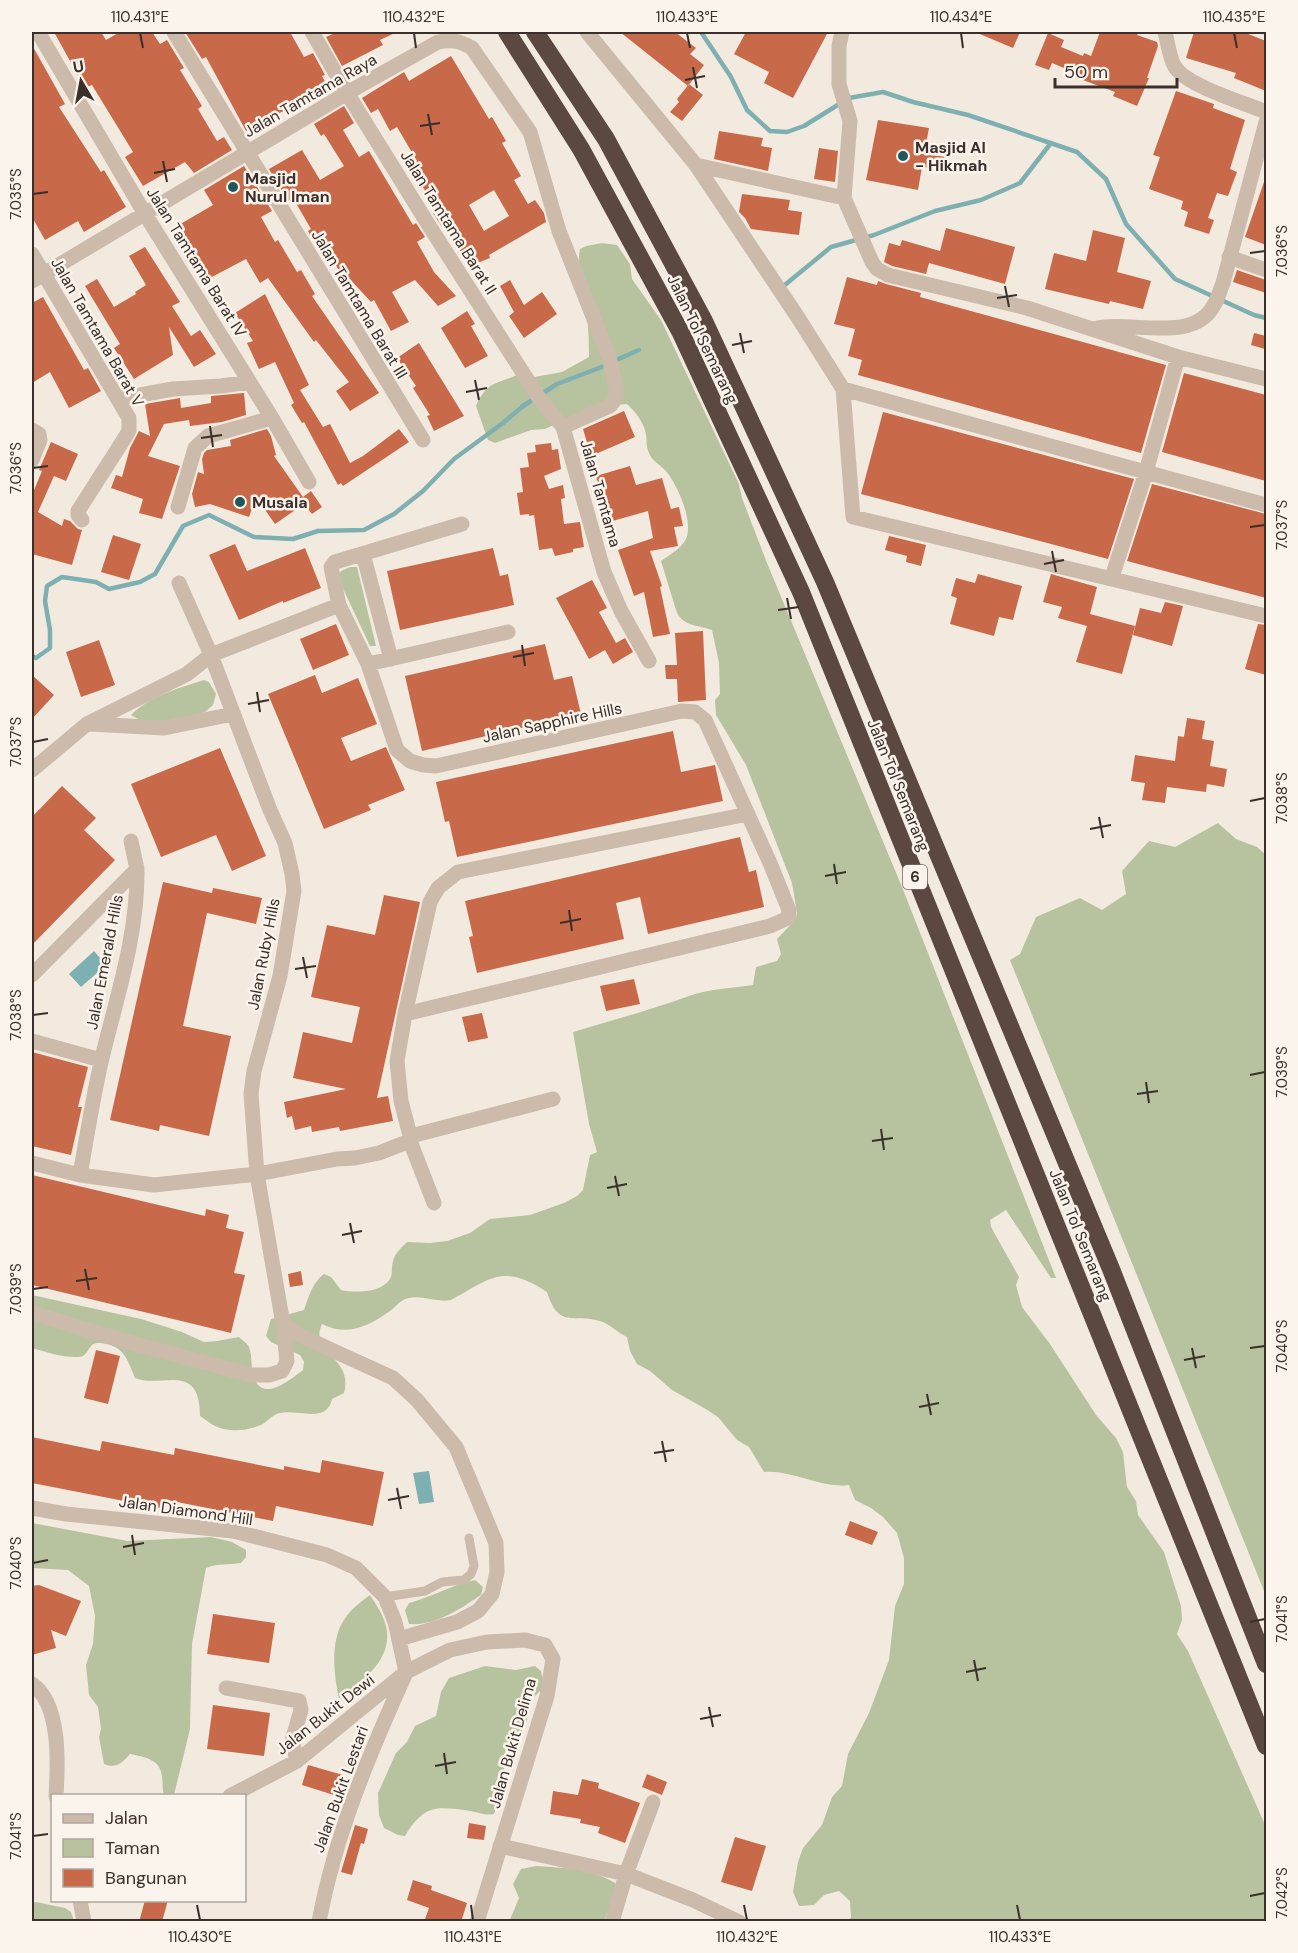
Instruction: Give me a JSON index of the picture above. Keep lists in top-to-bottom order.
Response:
{
  "streets": {
    "highway": ["Jalan Tol Semarang", "6"],
    "street": [
      "Jalan Tamtama Raya",
      "Jalan Tamtama Barat II",
      "Jalan Tamtama Barat IV",
      "Jalan Tamtama Barat III",
      "Jalan Tamtama Barat V",
      "Jalan Tamtama",
      "Jalan Sapphire Hills",
      "Jalan Ruby Hills",
      "Jalan Emerald Hills",
      "Jalan Diamond Hill",
      "Jalan Bukit Dewi",
      "Jalan Bukit Delima",
      "Jalan Bukit Lestari"
    ]
  },
  "crossings": [
    ["Jalan Tamtama Raya", "Jalan Tamtama Barat II"],
    ["Jalan Tamtama Raya", "Jalan Tamtama Barat IV"],
    ["Jalan Tamtama Raya", "Jalan Tamtama Barat III"],
    ["Jalan Tamtama Raya", "Jalan Tamtama Barat V"],
    ["Jalan Tamtama Raya", "Jalan Tamtama"],
    ["Jalan Tamtama Barat II", "Jalan Tamtama"],
    ["Jalan Bukit Dewi", "Jalan Bukit Delima"],
    ["Jalan Bukit Dewi", "Jalan Bukit Lestari"],
    ["Jalan Bukit Delima", "Jalan Bukit Lestari"]
  ],
  "places": ["Masjid Al - Hikmah", "Masjid Nurul Iman", "Musala"],
  "legend": ["Jalan", "Taman", "Bangunan"],
  "scale_bar": "50 m",
  "north": "top",
  "coordinates": [
    "110.431°E",
    "110.432°E",
    "110.433°E",
    "110.434°E",
    "110.435°E",
    "7.035°S",
    "7.036°S",
    "7.037°S",
    "7.038°S",
    "7.039°S",
    "7.040°S",
    "7.041°S",
    "7.042°S",
    "110.430°E"
  ]
}
